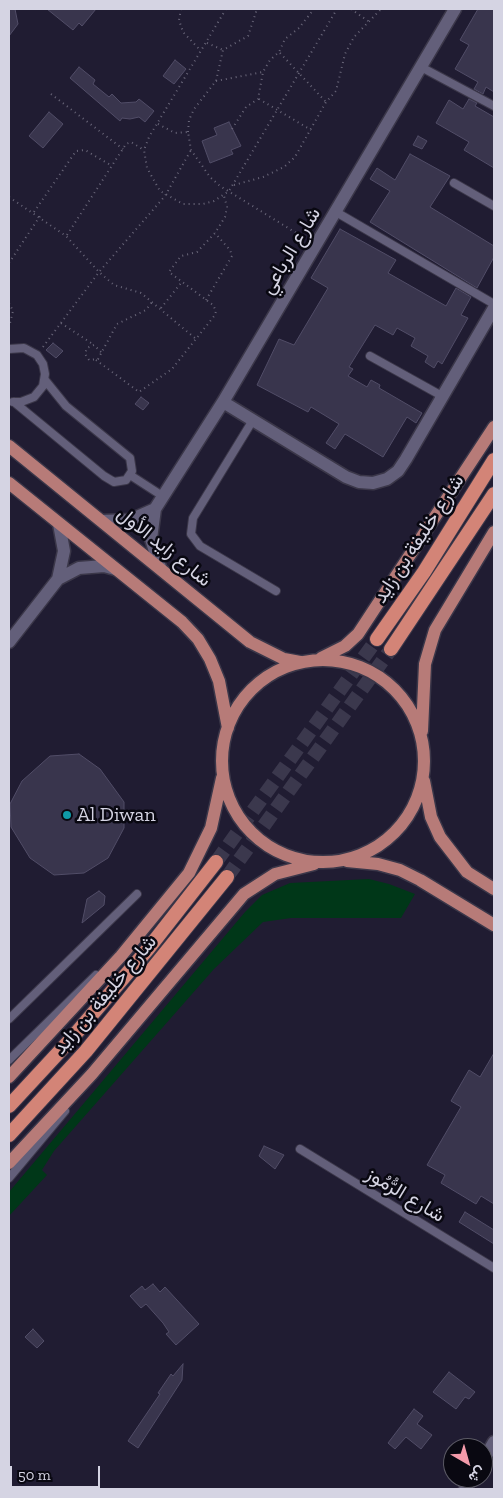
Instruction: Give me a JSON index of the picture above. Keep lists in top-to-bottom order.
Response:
{
  "streets": {
    "highway": ["شارع خليفة بن زايد"],
    "main road": ["شارع زايد الأول"],
    "street": ["شارع الرباعي"],
    "lane": ["شارع الرُّمُوز"]
  },
  "crossings": [
    ["شارع الرباعي", "شارع زايد الأول"]
  ],
  "places": ["Al Diwan"],
  "scale_bar": "50 m",
  "north": "bottom right"
}
